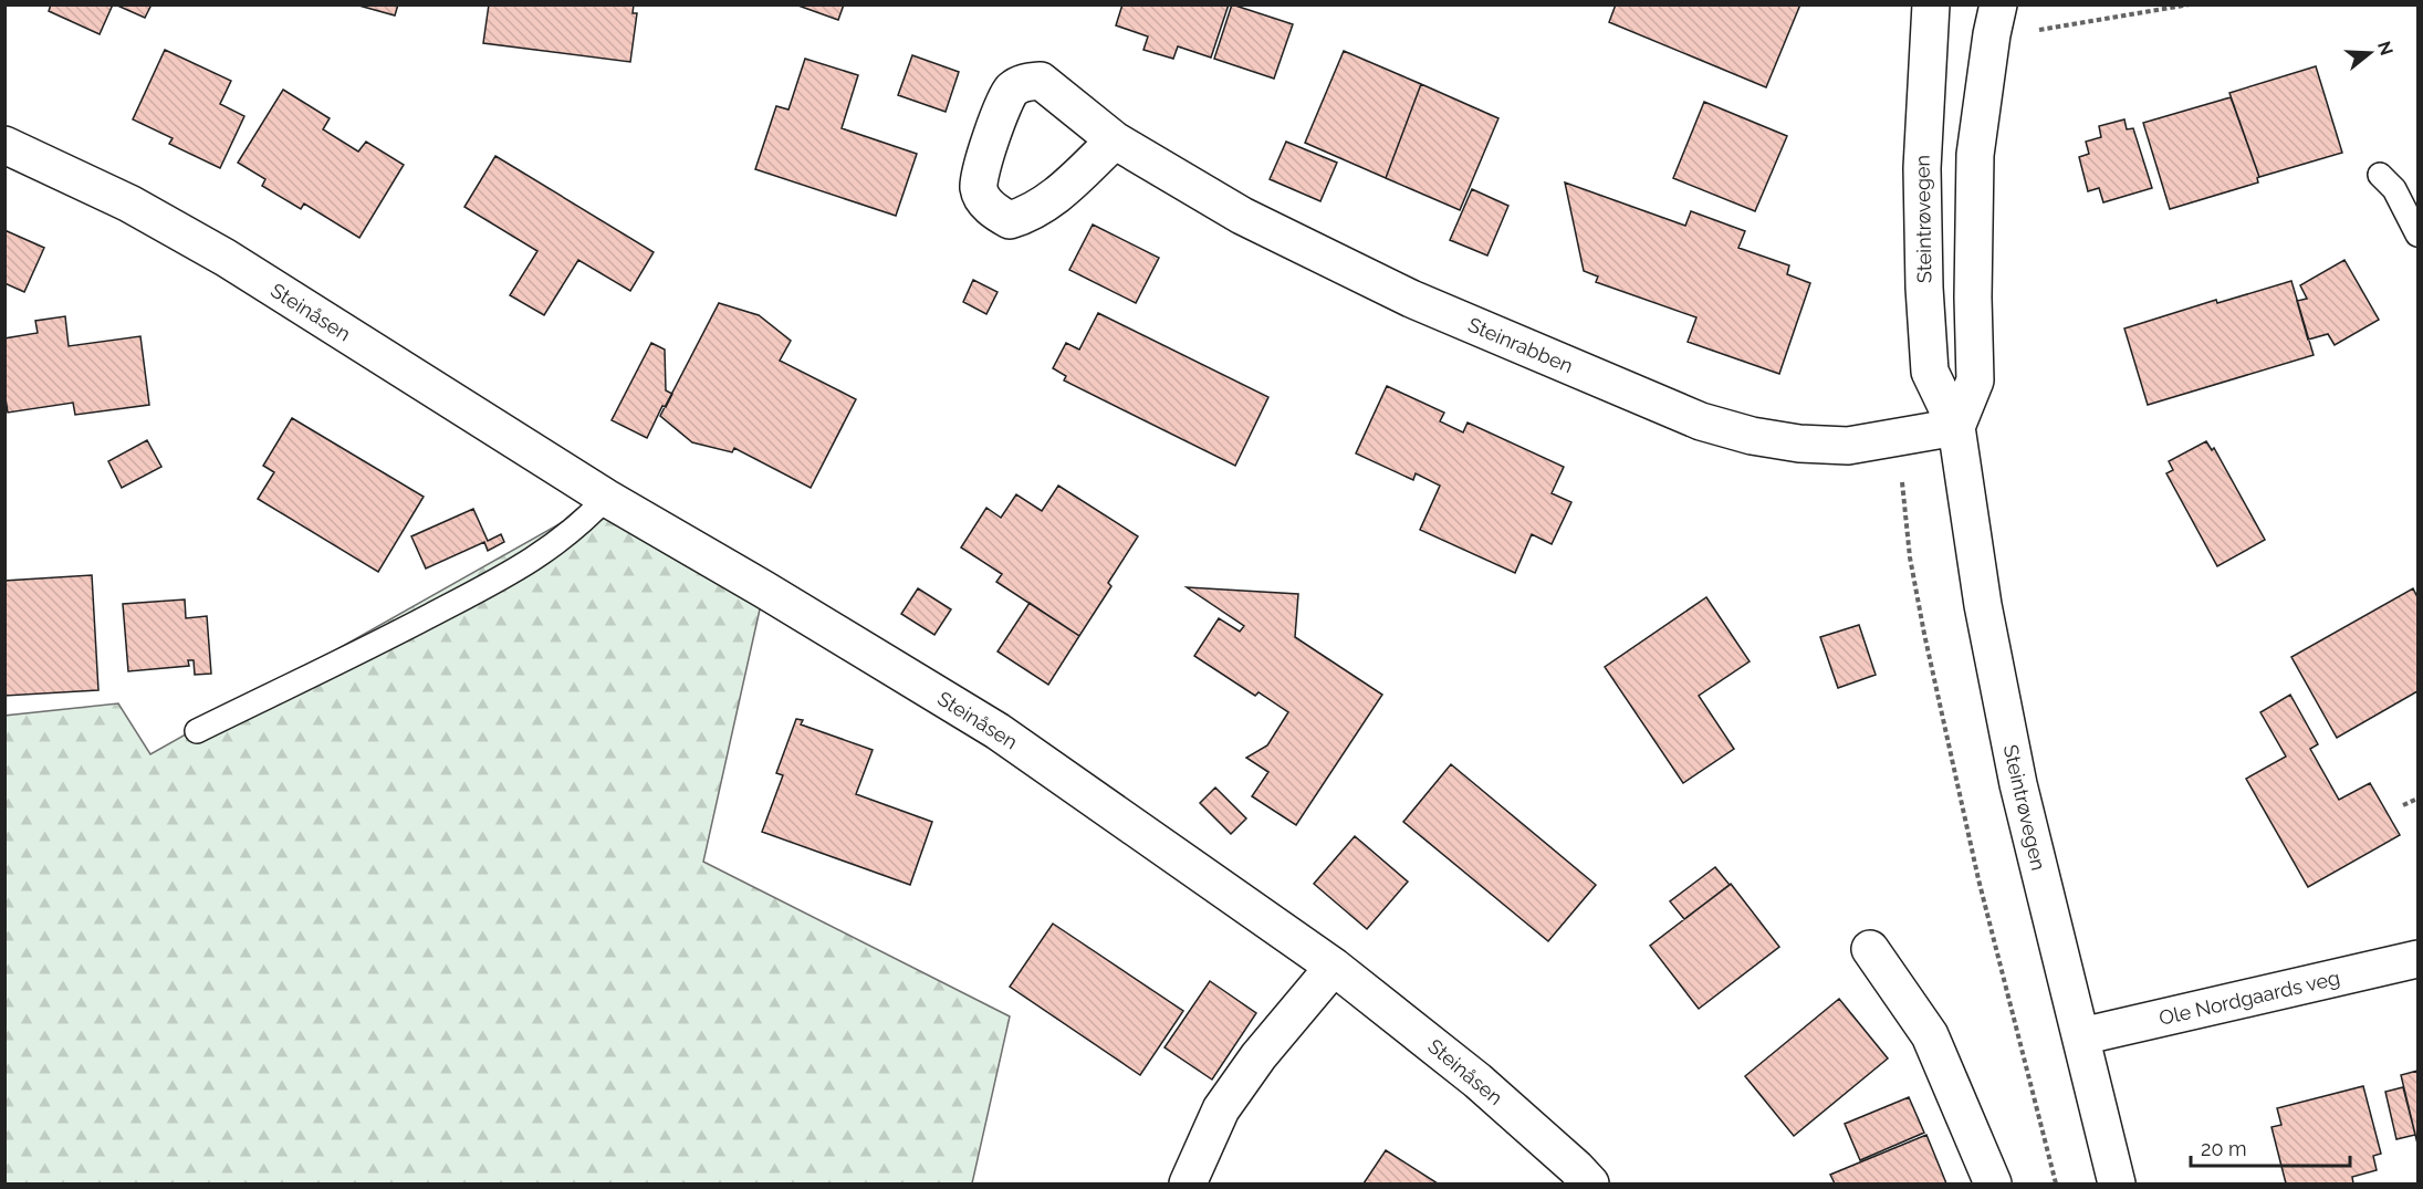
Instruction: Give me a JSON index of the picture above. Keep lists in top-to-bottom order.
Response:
{
  "streets": {
    "street": [
      "Steintrøvegen",
      "Steinåsen",
      "Steinrabben",
      "Ole Nordgaards veg"
    ]
  },
  "crossings": [
    ["Steintrøvegen", "Steinrabben"],
    ["Steintrøvegen", "Ole Nordgaards veg"]
  ],
  "scale_bar": "20 m",
  "north": "right"
}
